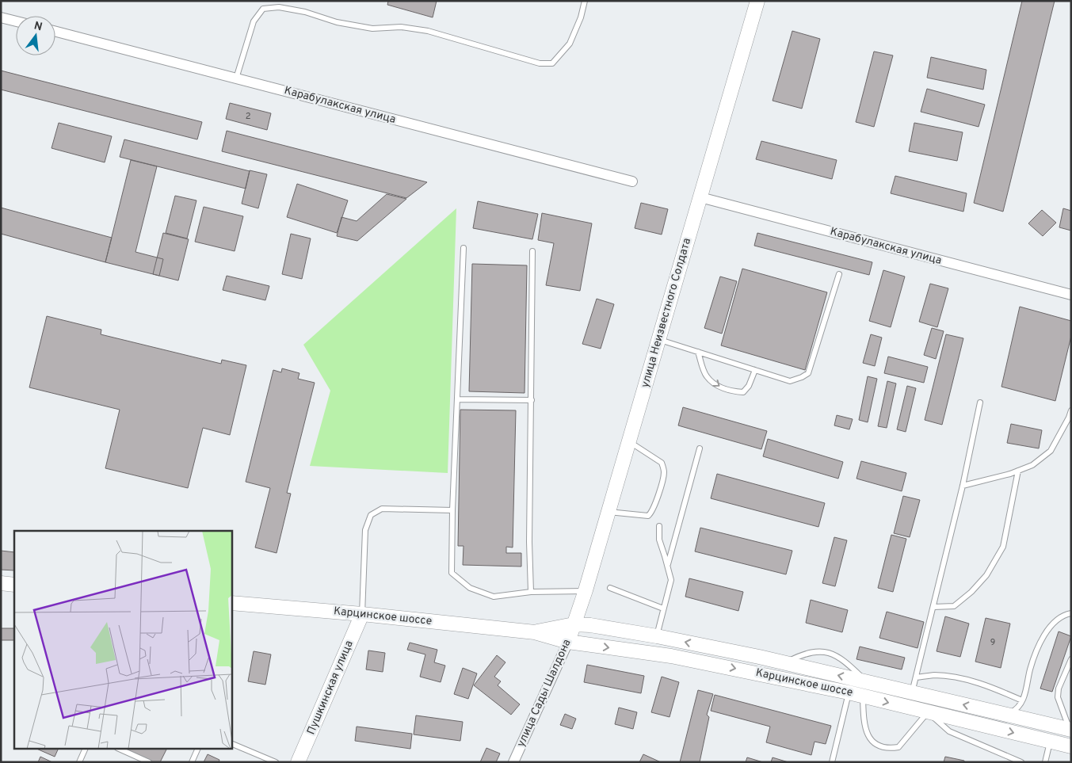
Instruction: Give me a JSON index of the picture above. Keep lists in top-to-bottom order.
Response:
{
  "streets": {
    "main road": [
      "улица Неизвестного Солдата",
      "Карцинское шоссе",
      "Пушкинская улица",
      "улица Сады Шалдона"
    ],
    "street": ["Карабулакская улица"]
  },
  "crossings": [
    ["Карабулакская улица", "улица Неизвестного Солдата"],
    ["улица Неизвестного Солдата", "Карцинское шоссе"],
    ["улица Неизвестного Солдата", "улица Сады Шалдона"],
    ["Карцинское шоссе", "Пушкинская улица"],
    ["Карцинское шоссе", "улица Сады Шалдона"]
  ],
  "house_numbers": ["2", "9"],
  "north": "top"
}
